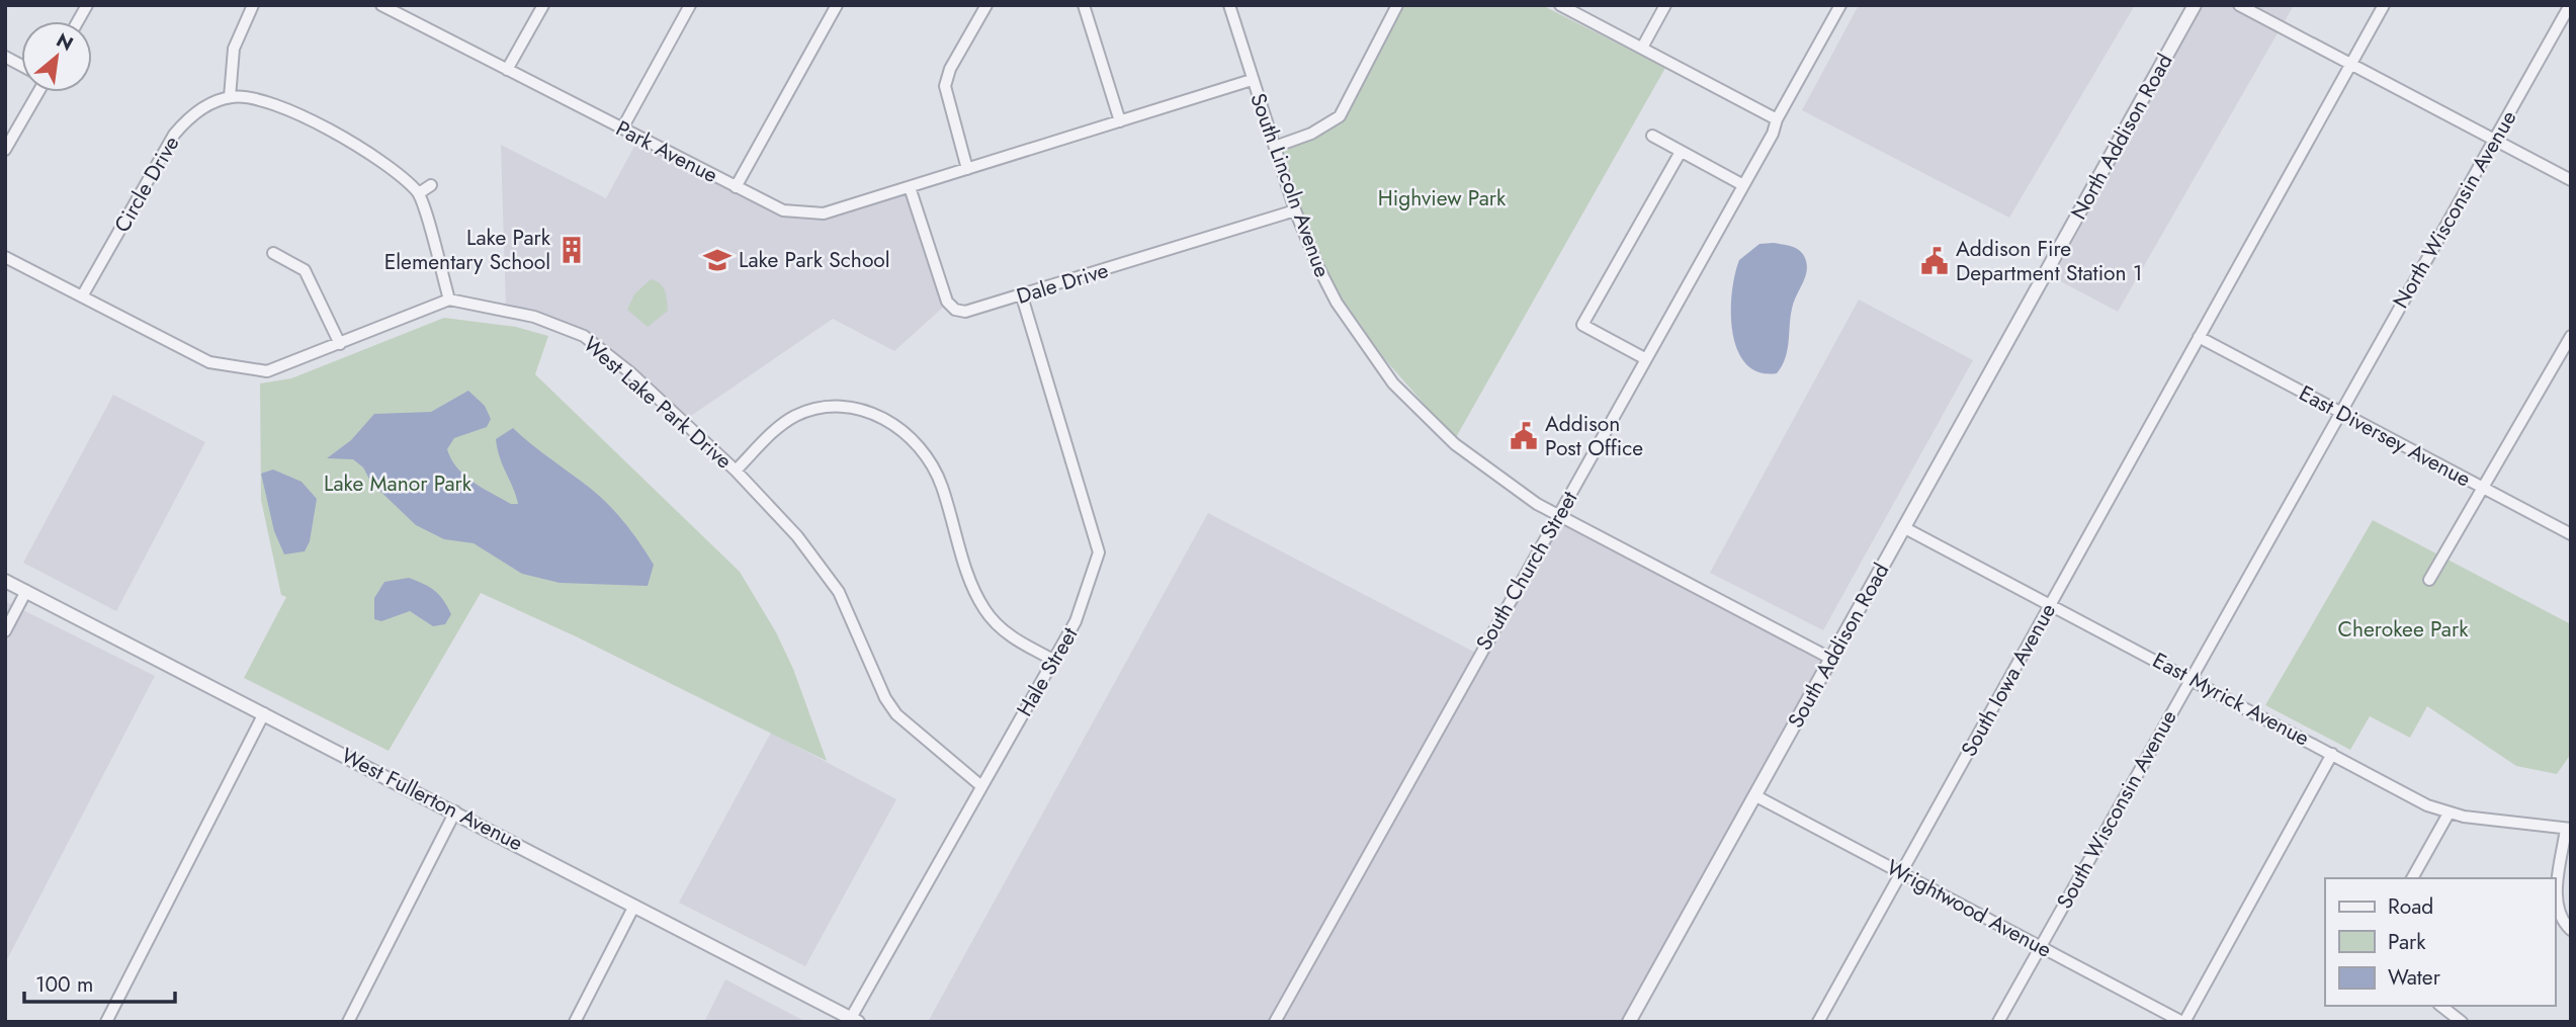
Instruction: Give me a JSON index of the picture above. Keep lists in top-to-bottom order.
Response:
{
  "streets": {
    "street": [
      "North Addison Road",
      "Park Avenue",
      "Circle Drive",
      "South Lincoln Avenue",
      "North Wisconsin Avenue",
      "Dale Drive",
      "West Lake Park Drive",
      "East Diversey Avenue",
      "South Church Street",
      "South Addison Road",
      "Hale Street",
      "South Iowa Avenue",
      "East Myrick Avenue",
      "West Fullerton Avenue",
      "South Wisconsin Avenue",
      "Wrightwood Avenue"
    ]
  },
  "crossings": [
    ["North Addison Road", "South Addison Road"],
    ["Park Avenue", "South Lincoln Avenue"],
    ["Park Avenue", "Dale Drive"],
    ["South Lincoln Avenue", "Dale Drive"],
    ["South Lincoln Avenue", "South Church Street"],
    ["South Lincoln Avenue", "South Addison Road"],
    ["North Wisconsin Avenue", "East Diversey Avenue"],
    ["North Wisconsin Avenue", "South Wisconsin Avenue"],
    ["Dale Drive", "Hale Street"],
    ["West Lake Park Drive", "Hale Street"],
    ["East Diversey Avenue", "South Iowa Avenue"],
    ["East Diversey Avenue", "South Wisconsin Avenue"],
    ["South Addison Road", "East Myrick Avenue"],
    ["South Addison Road", "Wrightwood Avenue"],
    ["Hale Street", "West Fullerton Avenue"],
    ["South Iowa Avenue", "East Myrick Avenue"],
    ["South Iowa Avenue", "Wrightwood Avenue"],
    ["East Myrick Avenue", "South Wisconsin Avenue"],
    ["South Wisconsin Avenue", "Wrightwood Avenue"]
  ],
  "parks": ["Highview Park", "Lake Manor Park", "Cherokee Park"],
  "places": {
    "building": ["Lake Park Elementary School"],
    "school or university": ["Lake Park School"],
    "public building": ["Addison Fire Department Station 1", "Addison Post Office"]
  },
  "legend": ["Road", "Park", "Water"],
  "scale_bar": "100 m",
  "north": "top right"
}
